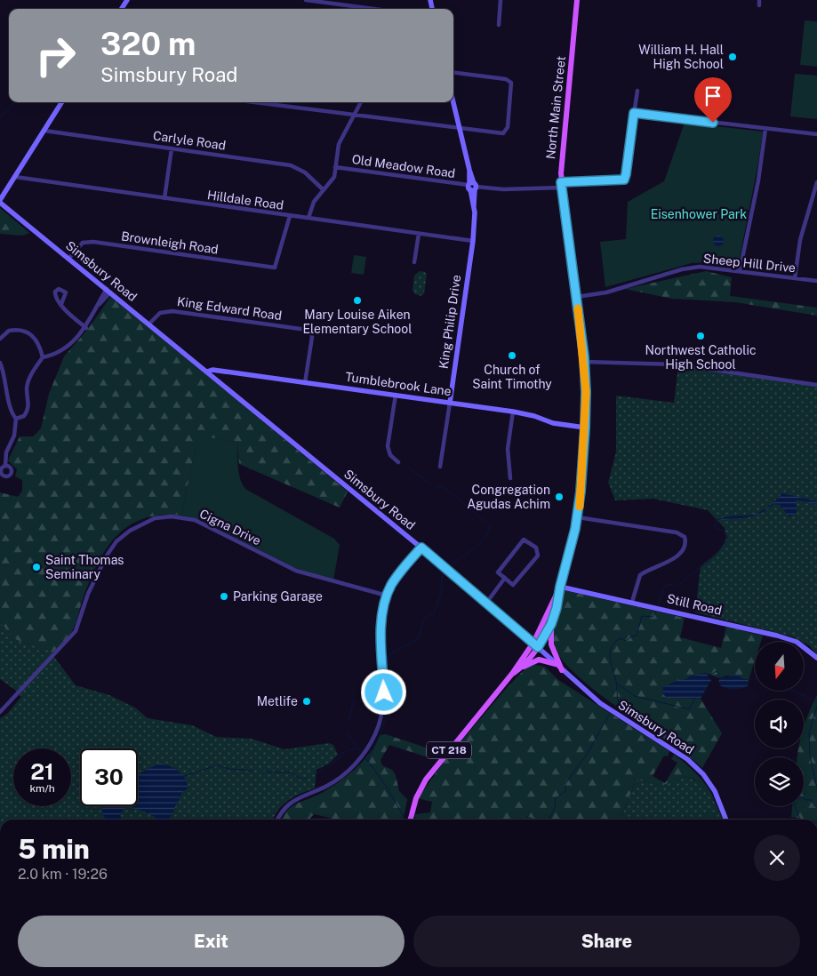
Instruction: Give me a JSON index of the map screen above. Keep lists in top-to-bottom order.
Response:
{
  "streets": {
    "main road": ["North Main Street", "CT 218"],
    "street": [
      "Carlyle Road",
      "Old Meadow Road",
      "Hilldale Road",
      "Brownleigh Road",
      "Sheep Hill Drive",
      "Simsbury Road",
      "King Edward Road",
      "King Philip Drive",
      "Tumblebrook Lane",
      "Cigna Drive",
      "Still Road"
    ]
  },
  "crossings": [
    ["North Main Street", "Old Meadow Road"],
    ["North Main Street", "Sheep Hill Drive"],
    ["North Main Street", "Simsbury Road"],
    ["North Main Street", "Tumblebrook Lane"],
    ["North Main Street", "Still Road"],
    ["North Main Street", "CT 218"],
    ["Old Meadow Road", "King Philip Drive"],
    ["Hilldale Road", "Brownleigh Road"],
    ["Hilldale Road", "King Philip Drive"],
    ["Brownleigh Road", "Simsbury Road"],
    ["Simsbury Road", "King Edward Road"],
    ["Simsbury Road", "Tumblebrook Lane"],
    ["Simsbury Road", "CT 218"],
    ["King Edward Road", "Tumblebrook Lane"],
    ["King Philip Drive", "Tumblebrook Lane"]
  ],
  "parks": ["Eisenhower Park"],
  "places": [
    "William H. Hall High School",
    "Mary Louise Aiken Elementary School",
    "Northwest Catholic High School",
    "Church of Saint Timothy",
    "Congregation Agudas Achim",
    "Saint Thomas Seminary",
    "Parking Garage",
    "Metlife"
  ],
  "north": "bottom",
  "page": {
    "turn": ["320 m", "Simsbury Road"],
    "speed": "21 km/h",
    "limit": "30",
    "heading": ["5 min", "2.0 km · 19:26"],
    "buttons": ["Exit", "Share"]
  }
}
